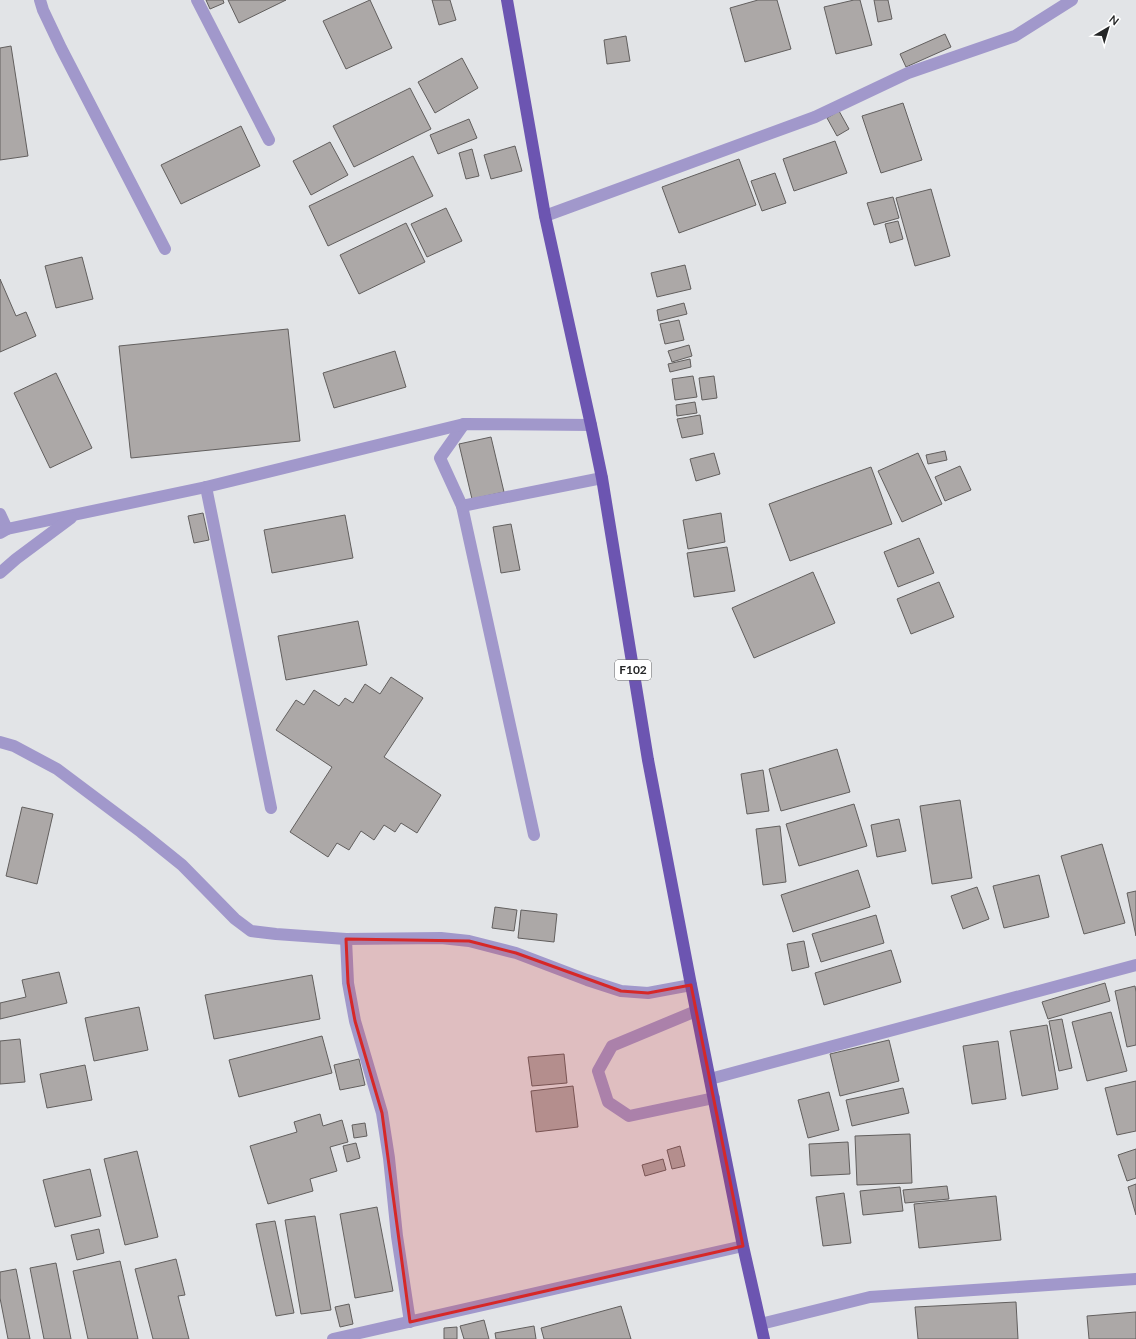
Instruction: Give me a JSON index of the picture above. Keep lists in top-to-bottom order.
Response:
{
  "streets": {
    "main road": ["F102"]
  },
  "north": "top right"
}
